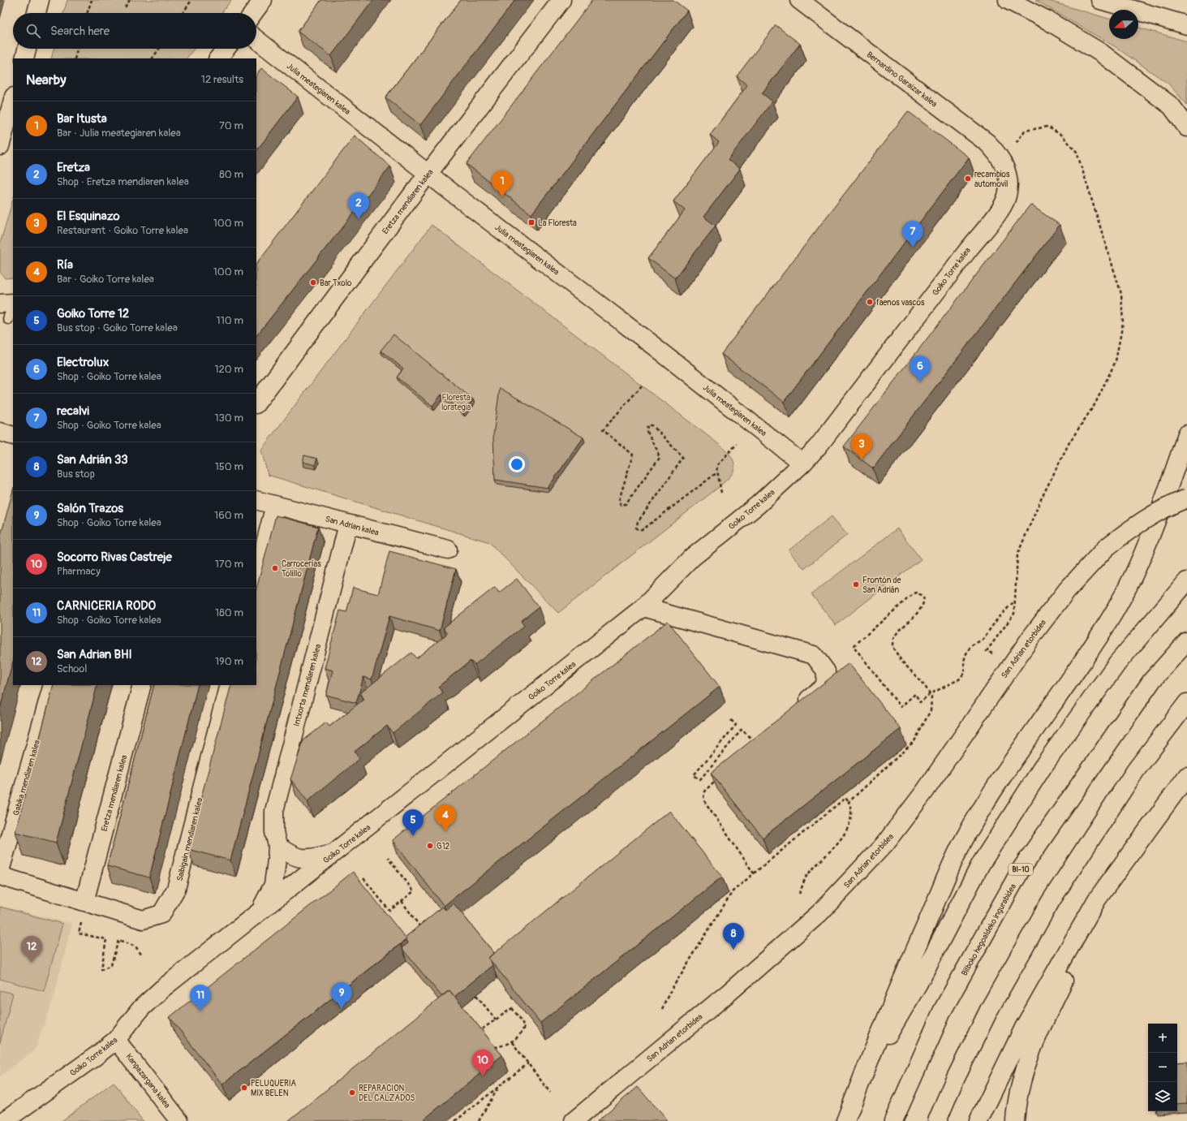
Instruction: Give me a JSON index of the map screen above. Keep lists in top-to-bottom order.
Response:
{
  "streets": {
    "main road": [
      "Bernardino Garaizar kalea",
      "Julia meategiaren kalea",
      "Eretza mendiaren kalea",
      "Goiko Torre kalea",
      "San Adrian kalea",
      "San Adrian etorbidea",
      "Intxorta mendiaren kalea",
      "Gabika mendiaren kalea",
      "Saibigain mendiaren kalea",
      "BI-10",
      "Bilboko hegoaldeko ingurabidea",
      "Kanpazargana kalea"
    ]
  },
  "crossings": [
    ["Bernardino Garaizar kalea", "Goiko Torre kalea"],
    ["Julia meategiaren kalea", "Eretza mendiaren kalea"],
    ["Julia meategiaren kalea", "Goiko Torre kalea"],
    ["Eretza mendiaren kalea", "Saibigain mendiaren kalea"],
    ["Goiko Torre kalea", "Intxorta mendiaren kalea"],
    ["Goiko Torre kalea", "Kanpazargana kalea"],
    ["San Adrian kalea", "Intxorta mendiaren kalea"]
  ],
  "parks": ["Floresta lorategia"],
  "places": {
    "other": [
      "recambios automovil",
      "Bar Txolo",
      "faenos vascos",
      "Carrocerías Tolillo",
      "Frontón de San Adrián",
      "G12",
      "PELUQUERIA MIX BELEN",
      "REPARACION DEL CALZADOS"
    ],
    "transit": ["La Floresta"]
  },
  "north": "left",
  "page": {
    "search": "Search here",
    "heading": ["Nearby", "12 results"],
    "list": [
      {
        "mark": "1",
        "name": "Bar Itusta",
        "note": "Bar · Julia meategiaren kalea",
        "value": "70 m"
      },
      {
        "mark": "2",
        "name": "Eretza",
        "note": "Shop · Eretza mendiaren kalea",
        "value": "80 m"
      },
      {
        "mark": "3",
        "name": "El Esquinazo",
        "note": "Restaurant · Goiko Torre kalea",
        "value": "100 m"
      },
      {
        "mark": "4",
        "name": "Ría",
        "note": "Bar · Goiko Torre kalea",
        "value": "100 m"
      },
      {
        "mark": "5",
        "name": "Goiko Torre 12",
        "note": "Bus stop · Goiko Torre kalea",
        "value": "110 m"
      },
      {
        "mark": "6",
        "name": "Electrolux",
        "note": "Shop · Goiko Torre kalea",
        "value": "120 m"
      },
      {
        "mark": "7",
        "name": "recalvi",
        "note": "Shop · Goiko Torre kalea",
        "value": "130 m"
      },
      {
        "mark": "8",
        "name": "San Adrián 33",
        "note": "Bus stop",
        "value": "150 m"
      },
      {
        "mark": "9",
        "name": "Salón Trazos",
        "note": "Shop · Goiko Torre kalea",
        "value": "160 m"
      },
      {
        "mark": "10",
        "name": "Socorro Rivas Castreje",
        "note": "Pharmacy",
        "value": "170 m"
      },
      {
        "mark": "11",
        "name": "CARNICERIA RODO",
        "note": "Shop · Goiko Torre kalea",
        "value": "180 m"
      },
      {
        "mark": "12",
        "name": "San Adrian BHI",
        "note": "School",
        "value": "190 m"
      }
    ],
    "pins": [
      "1",
      "2",
      "7",
      "6",
      "3",
      "4",
      "5",
      "8",
      "12",
      "9",
      "11",
      "10"
    ],
    "map_buttons": ["+", "−"]
  }
}
